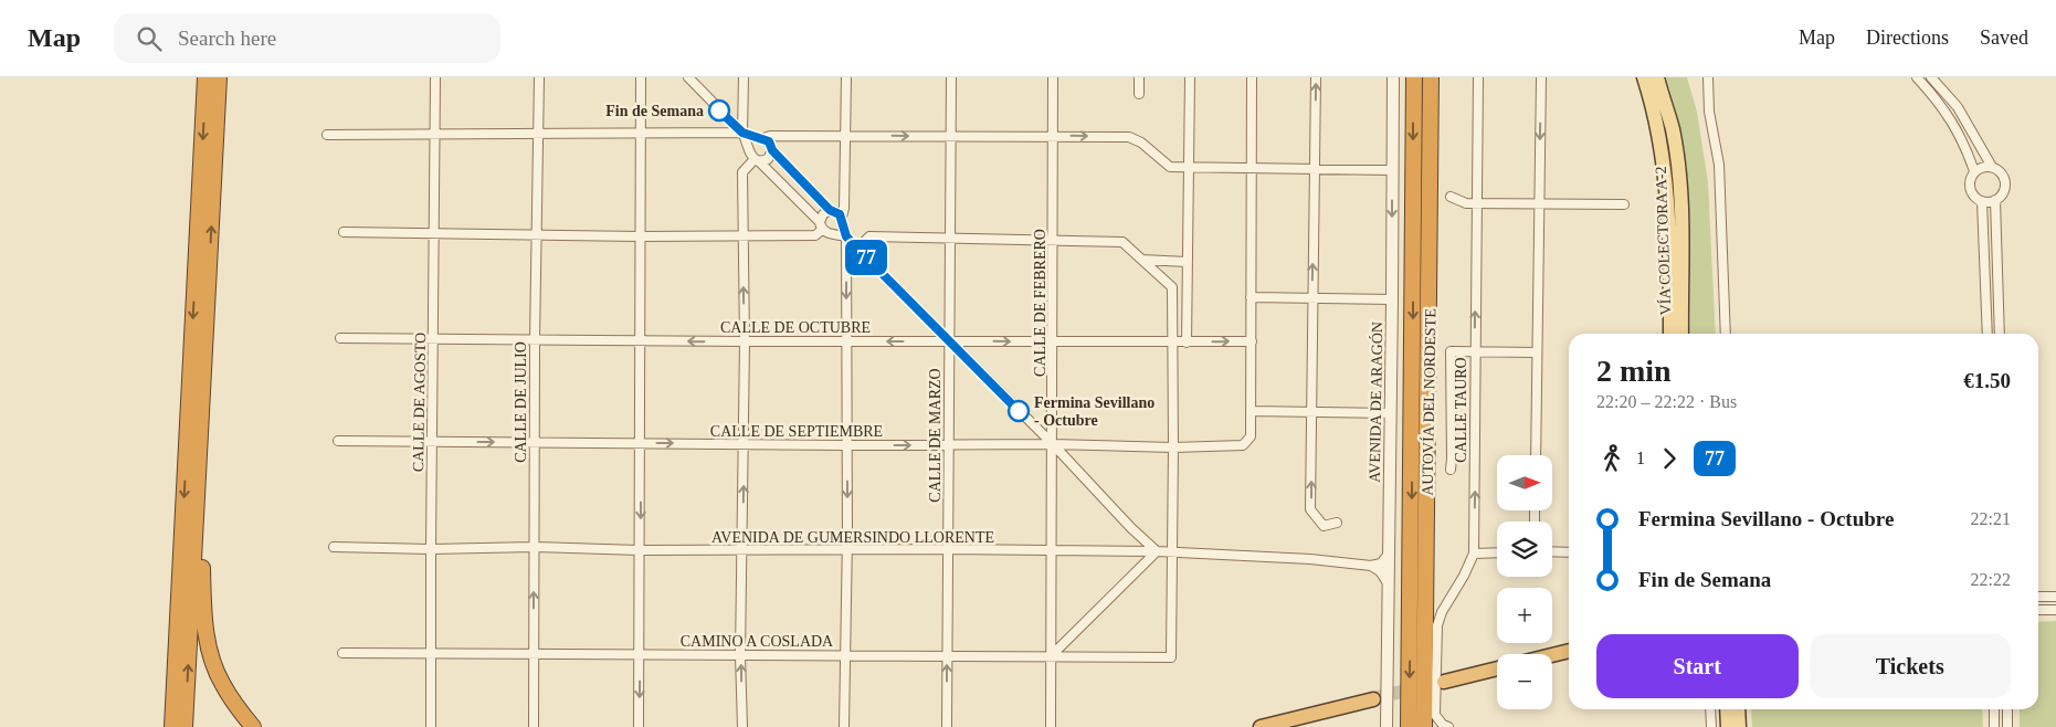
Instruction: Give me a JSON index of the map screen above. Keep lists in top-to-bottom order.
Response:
{
  "streets": {
    "highway": ["AUTOVÍA DEL NORDESTE"],
    "main road": ["VÍA COLECTORA A-2"],
    "street": [
      "CALLE DE FEBRERO",
      "CALLE DE OCTUBRE",
      "CALLE DE AGOSTO",
      "CALLE DE JULIO",
      "AVENIDA DE ARAGÓN",
      "CALLE TAURO",
      "CALLE DE SEPTIEMBRE",
      "CALLE DE MARZO",
      "AVENIDA DE GUMERSINDO LLORENTE",
      "CAMINO A COSLADA"
    ]
  },
  "crossings": [
    ["CALLE DE FEBRERO", "CALLE DE OCTUBRE"],
    ["CALLE DE FEBRERO", "CALLE DE SEPTIEMBRE"],
    ["CALLE DE FEBRERO", "AVENIDA DE GUMERSINDO LLORENTE"],
    ["CALLE DE FEBRERO", "CAMINO A COSLADA"],
    ["CALLE DE OCTUBRE", "CALLE DE AGOSTO"],
    ["CALLE DE OCTUBRE", "CALLE DE JULIO"],
    ["CALLE DE OCTUBRE", "CALLE DE MARZO"],
    ["CALLE DE AGOSTO", "CALLE DE SEPTIEMBRE"],
    ["CALLE DE AGOSTO", "AVENIDA DE GUMERSINDO LLORENTE"],
    ["CALLE DE AGOSTO", "CAMINO A COSLADA"],
    ["CALLE DE JULIO", "CALLE DE SEPTIEMBRE"],
    ["CALLE DE JULIO", "AVENIDA DE GUMERSINDO LLORENTE"],
    ["CALLE DE JULIO", "CAMINO A COSLADA"],
    ["CALLE DE SEPTIEMBRE", "CALLE DE MARZO"],
    ["CALLE DE MARZO", "AVENIDA DE GUMERSINDO LLORENTE"],
    ["CALLE DE MARZO", "CAMINO A COSLADA"],
    ["AVENIDA DE GUMERSINDO LLORENTE", "CAMINO A COSLADA"]
  ],
  "places": ["Fin de Semana", "Fermina Sevillano - Octubre"],
  "lines": ["bus line 77"],
  "north": "right",
  "page": {
    "header": "Map",
    "search": "Search here",
    "nav": ["Map", "Directions", "Saved"],
    "on_map": "77",
    "heading": ["2 min", "22:20 – 22:22 · Bus", "€1.50"],
    "legs": ["1", "77"],
    "map_buttons": ["+", "−"],
    "list": [
      {
        "name": "Fermina Sevillano - Octubre",
        "value": "22:21"
      },
      {
        "name": "Fin de Semana",
        "value": "22:22"
      }
    ],
    "buttons": ["Start", "Tickets"]
  }
}
